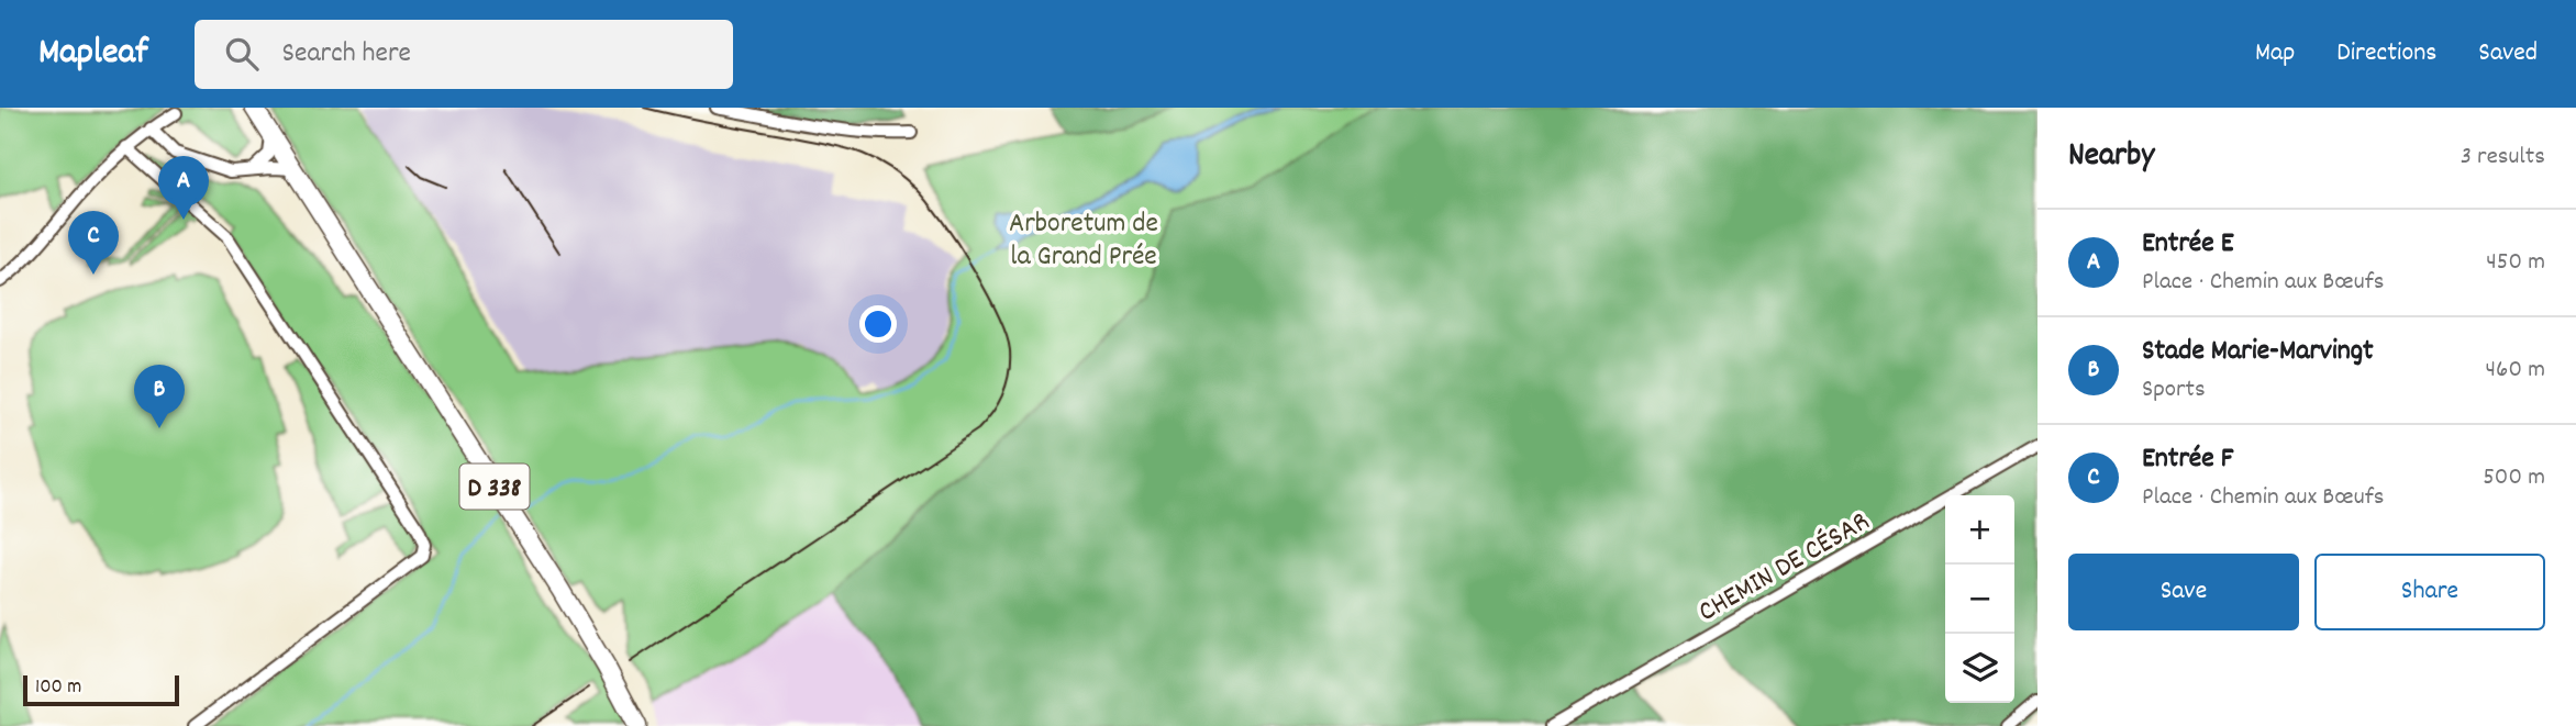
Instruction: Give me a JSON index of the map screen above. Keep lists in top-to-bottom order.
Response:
{
  "streets": {
    "main road": ["D 338"],
    "street": ["CHEMIN DE CÉSAR"]
  },
  "parks": ["Arboretum de la Grand Prée"],
  "scale_bar": "100 m",
  "page": {
    "header": "Mapleaf",
    "search": "Search here",
    "nav": ["Map", "Directions", "Saved"],
    "heading": ["Nearby", "3 results"],
    "pins": ["A", "C", "B"],
    "list": [
      {
        "mark": "A",
        "name": "Entrée E",
        "note": "Place · Chemin aux Bœufs",
        "value": "450 m"
      },
      {
        "mark": "B",
        "name": "Stade Marie-Marvingt",
        "note": "Sports",
        "value": "460 m"
      },
      {
        "mark": "C",
        "name": "Entrée F",
        "note": "Place · Chemin aux Bœufs",
        "value": "500 m"
      }
    ],
    "map_buttons": ["+", "−"],
    "buttons": ["Save", "Share"],
    "scale": "100 m"
  }
}
